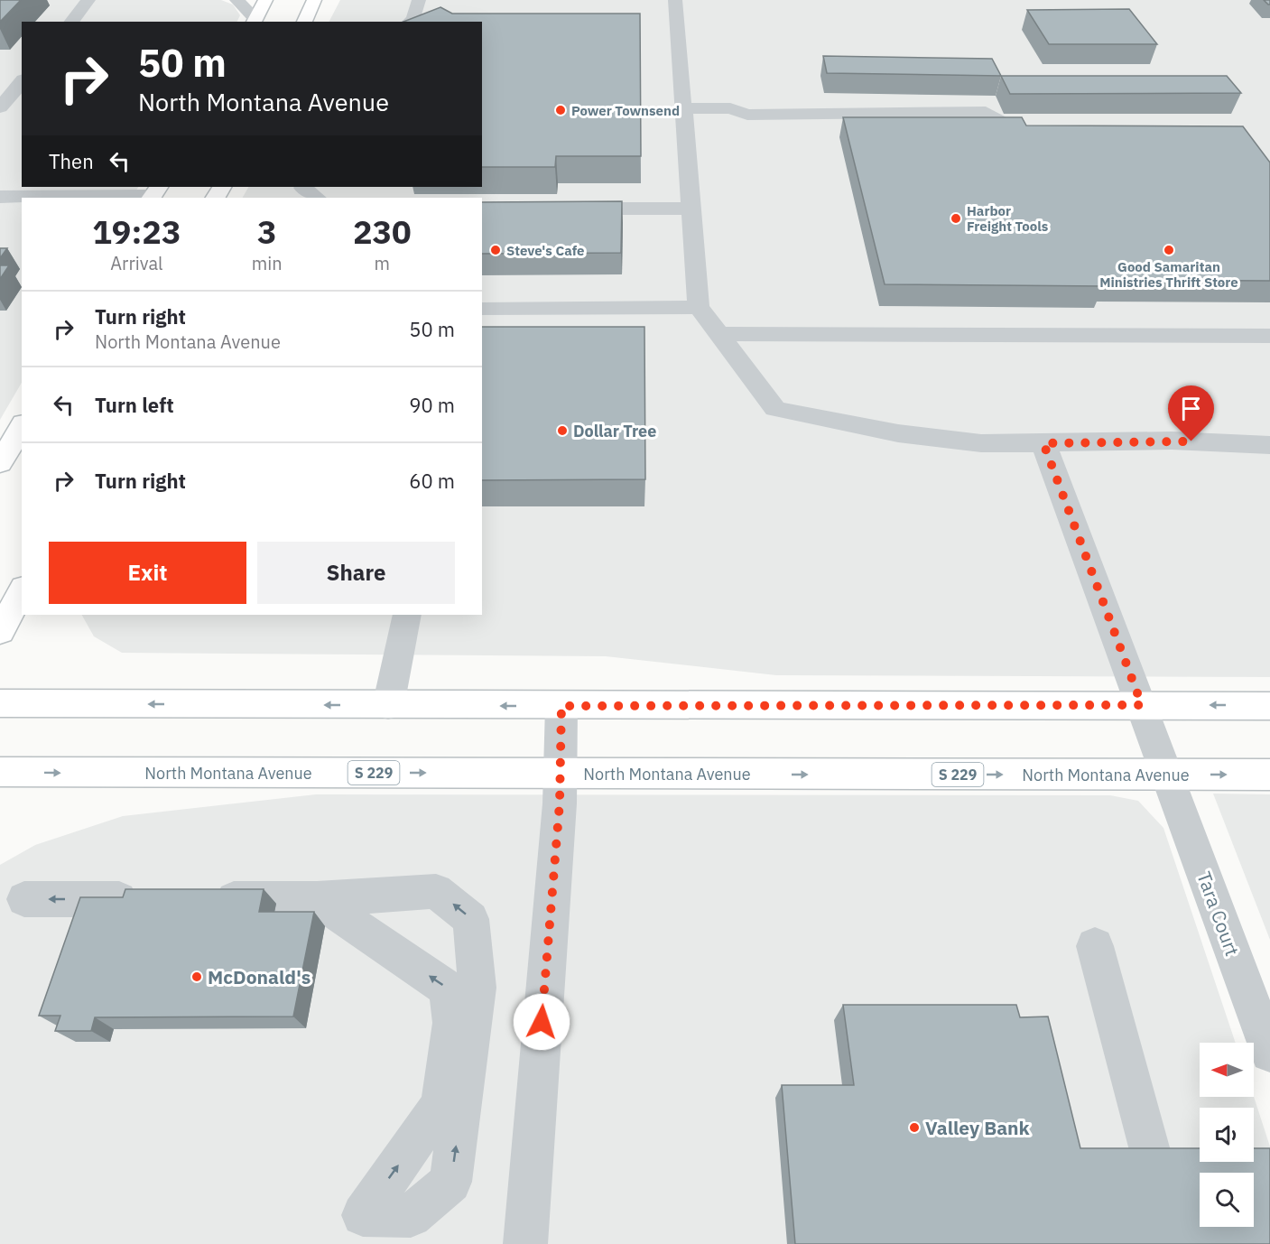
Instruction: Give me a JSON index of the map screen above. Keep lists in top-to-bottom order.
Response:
{
  "streets": {
    "main road": ["North Montana Avenue", "S 229"],
    "street": ["Tara Court"]
  },
  "crossings": [
    ["North Montana Avenue", "Tara Court"]
  ],
  "places": [
    "Power Townsend",
    "Harbor Freight Tools",
    "Steve's Cafe",
    "Good Samaritan Ministries Thrift Store",
    "Dollar Tree",
    "McDonald's",
    "Valley Bank"
  ],
  "north": "left",
  "page": {
    "turn": ["50 m", "North Montana Avenue"],
    "then": "Then",
    "eta": [
      "19:23",
      "Arrival",
      "3",
      "min",
      "230",
      "m"
    ],
    "list": [
      {
        "name": "Turn right",
        "note": "North Montana Avenue",
        "value": "50 m"
      },
      {
        "name": "Turn left",
        "value": "90 m"
      },
      {
        "name": "Turn right",
        "value": "60 m"
      }
    ],
    "buttons": ["Exit", "Share"]
  }
}
